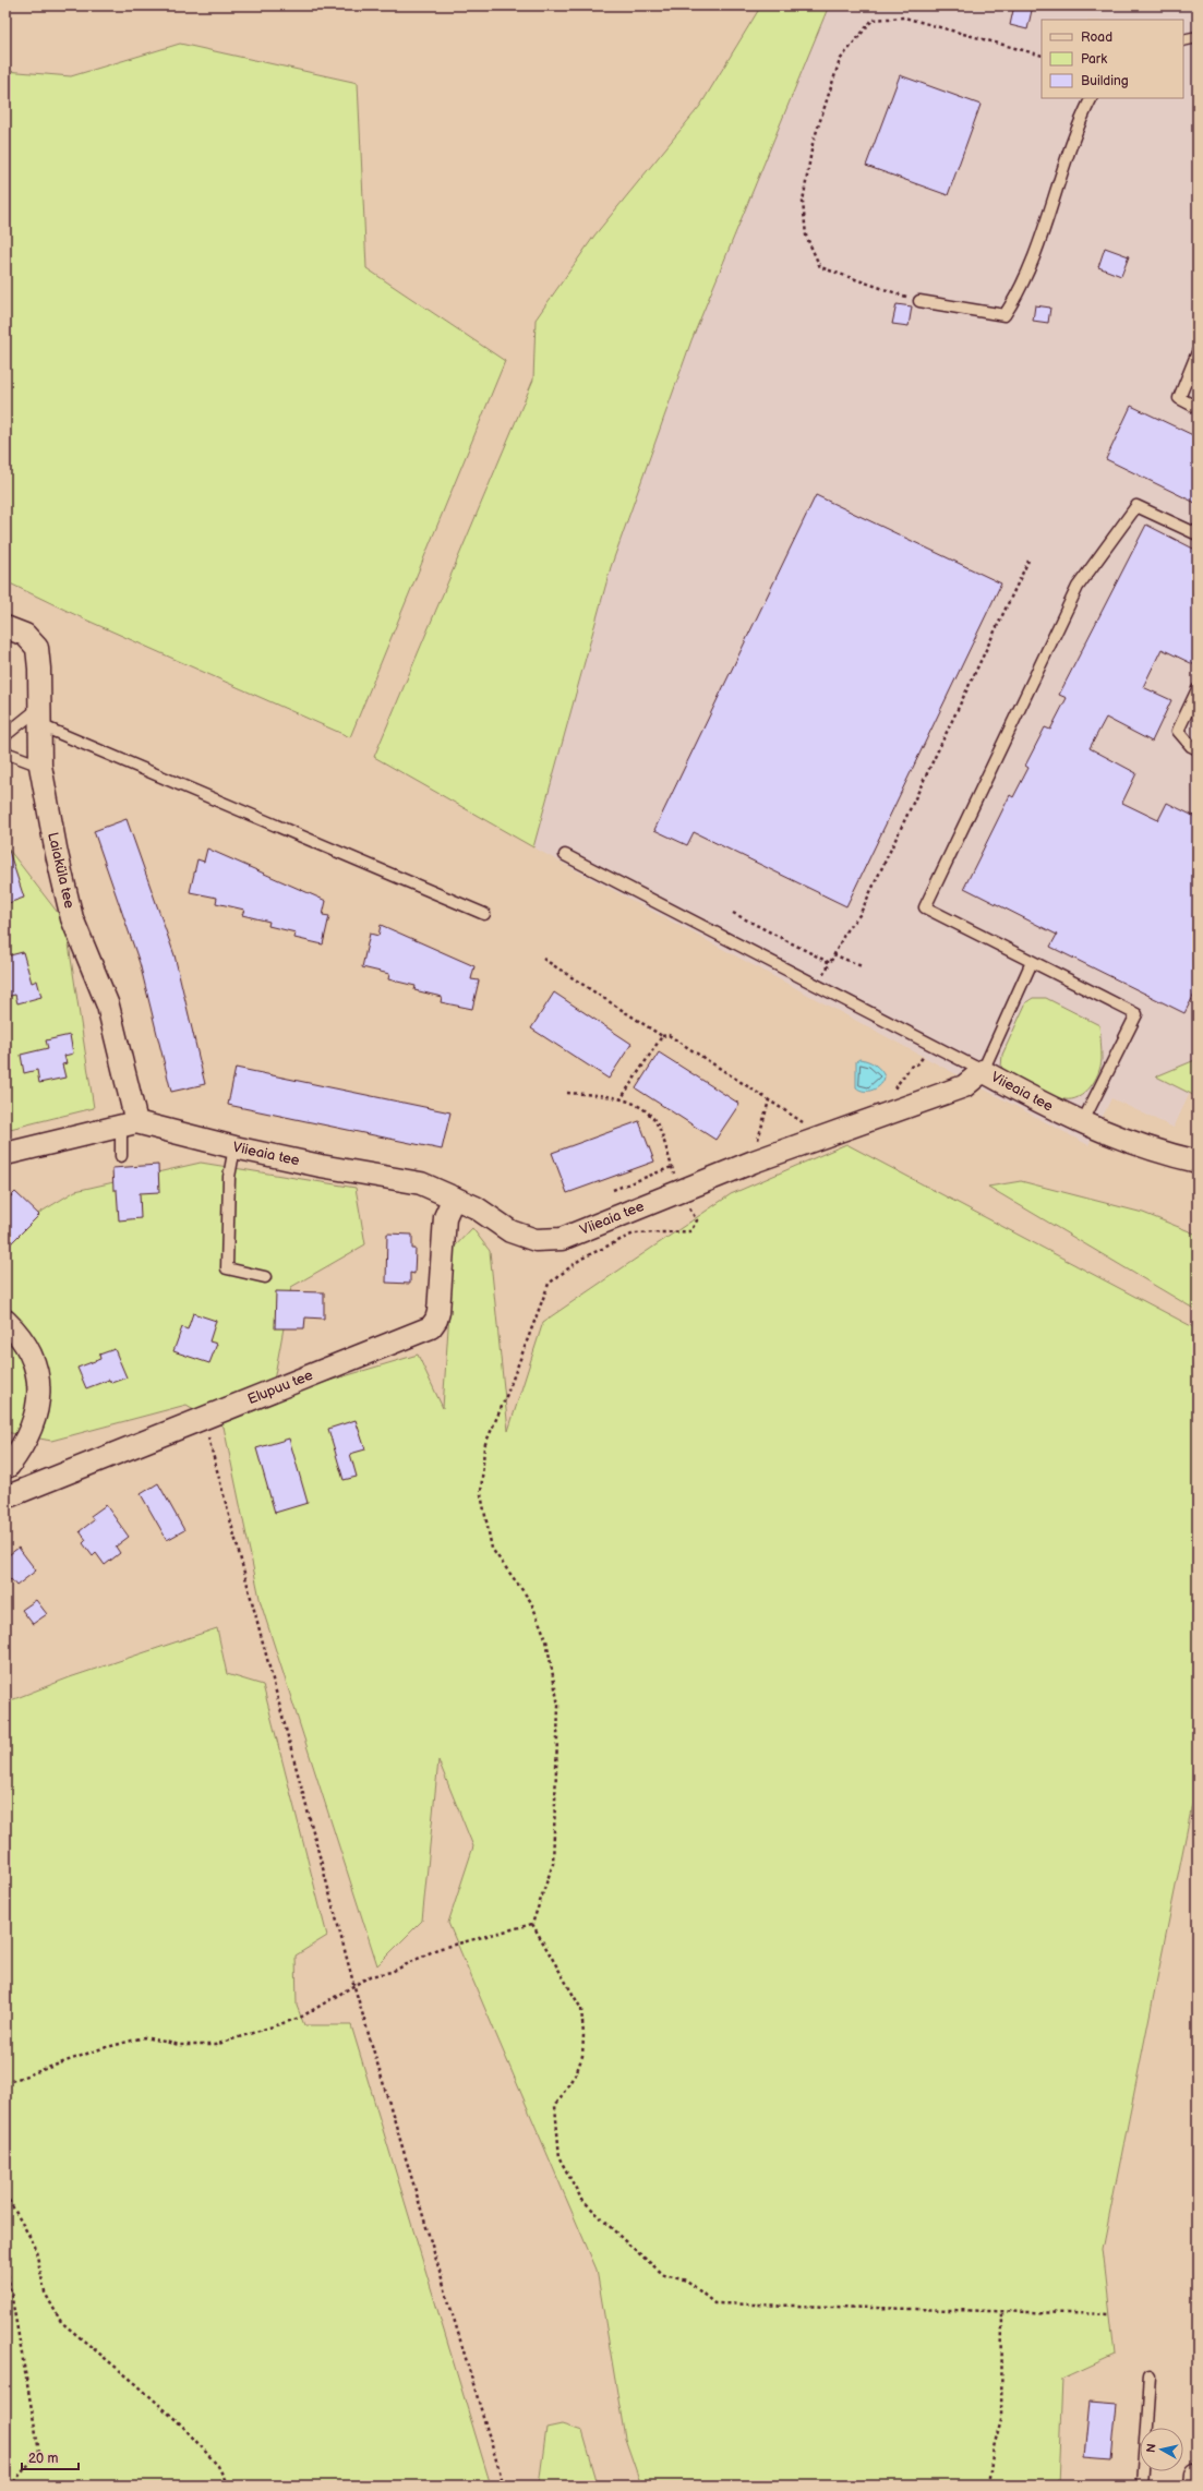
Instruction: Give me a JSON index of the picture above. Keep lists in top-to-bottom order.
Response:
{
  "streets": {
    "street": ["Laiaküla tee", "Viieaia tee", "Elupuu tee"]
  },
  "crossings": [
    ["Laiaküla tee", "Viieaia tee"],
    ["Viieaia tee", "Elupuu tee"]
  ],
  "legend": ["Road", "Park", "Building"],
  "scale_bar": "20 m",
  "north": "left"
}
